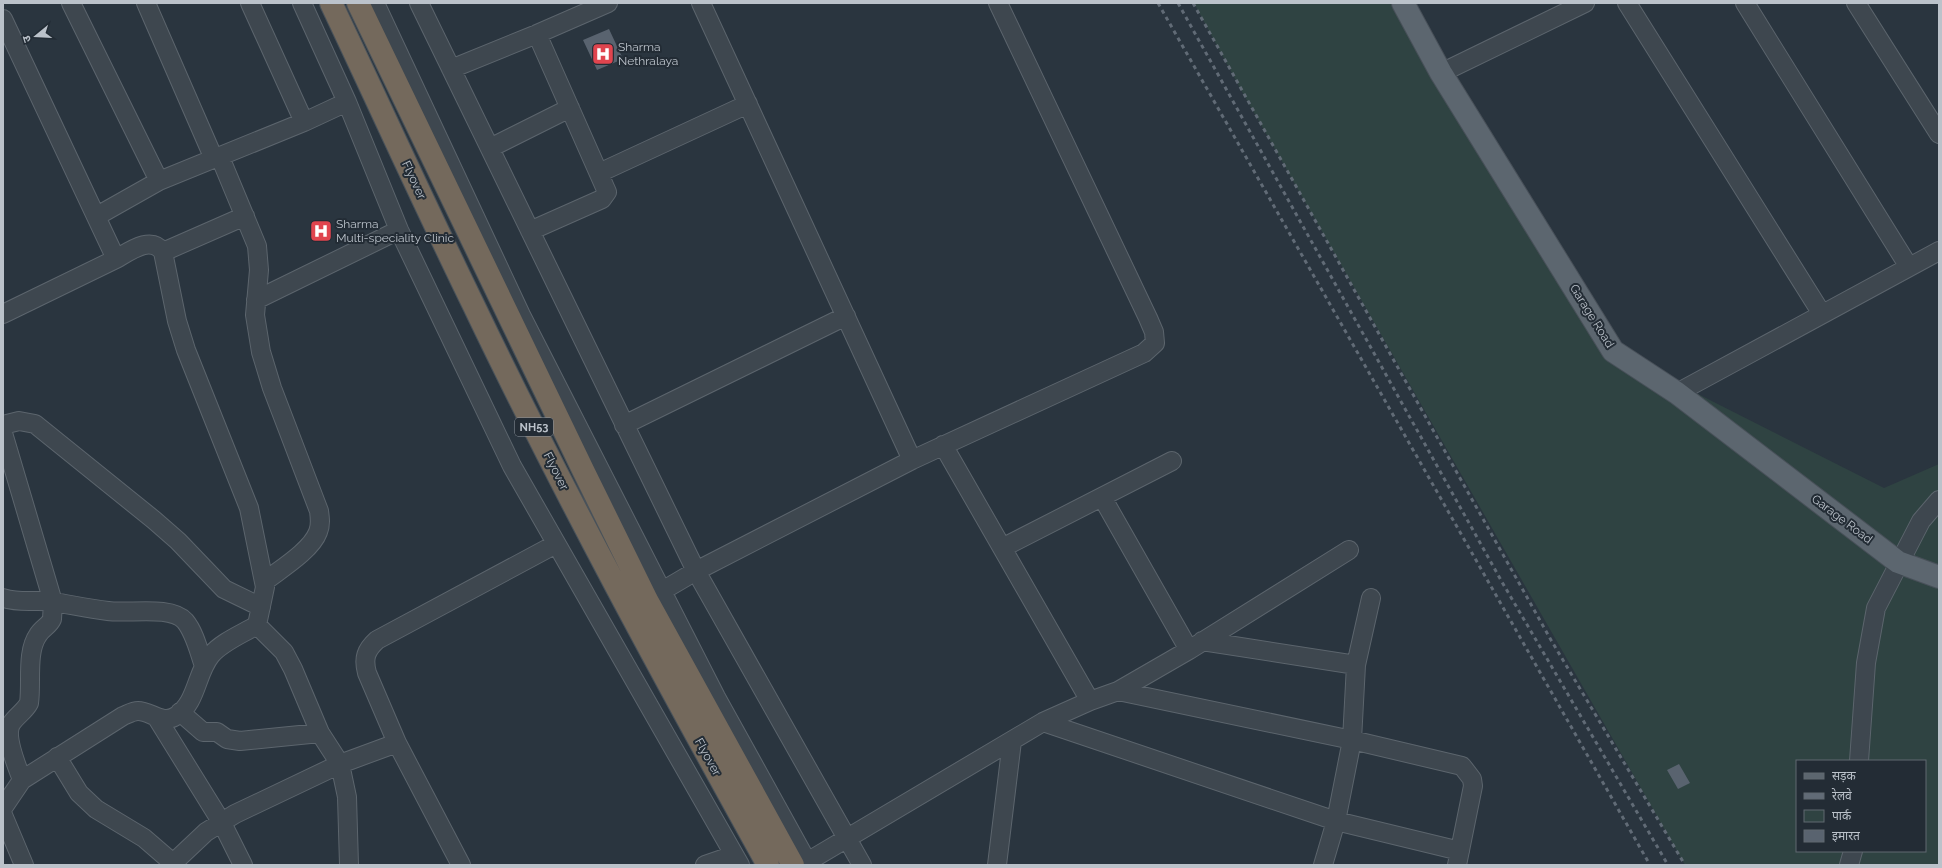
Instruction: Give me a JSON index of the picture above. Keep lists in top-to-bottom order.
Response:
{
  "streets": {
    "highway": ["Flyover", "NH53"],
    "main road": ["Garage Road"]
  },
  "places": {
    "hospital": ["Sharma Nethralaya", "Sharma Multi-speciality Clinic"]
  },
  "legend": [
    "सड़क",
    "रेलवे",
    "पार्क",
    "इमारत"
  ],
  "north": "left"
}
